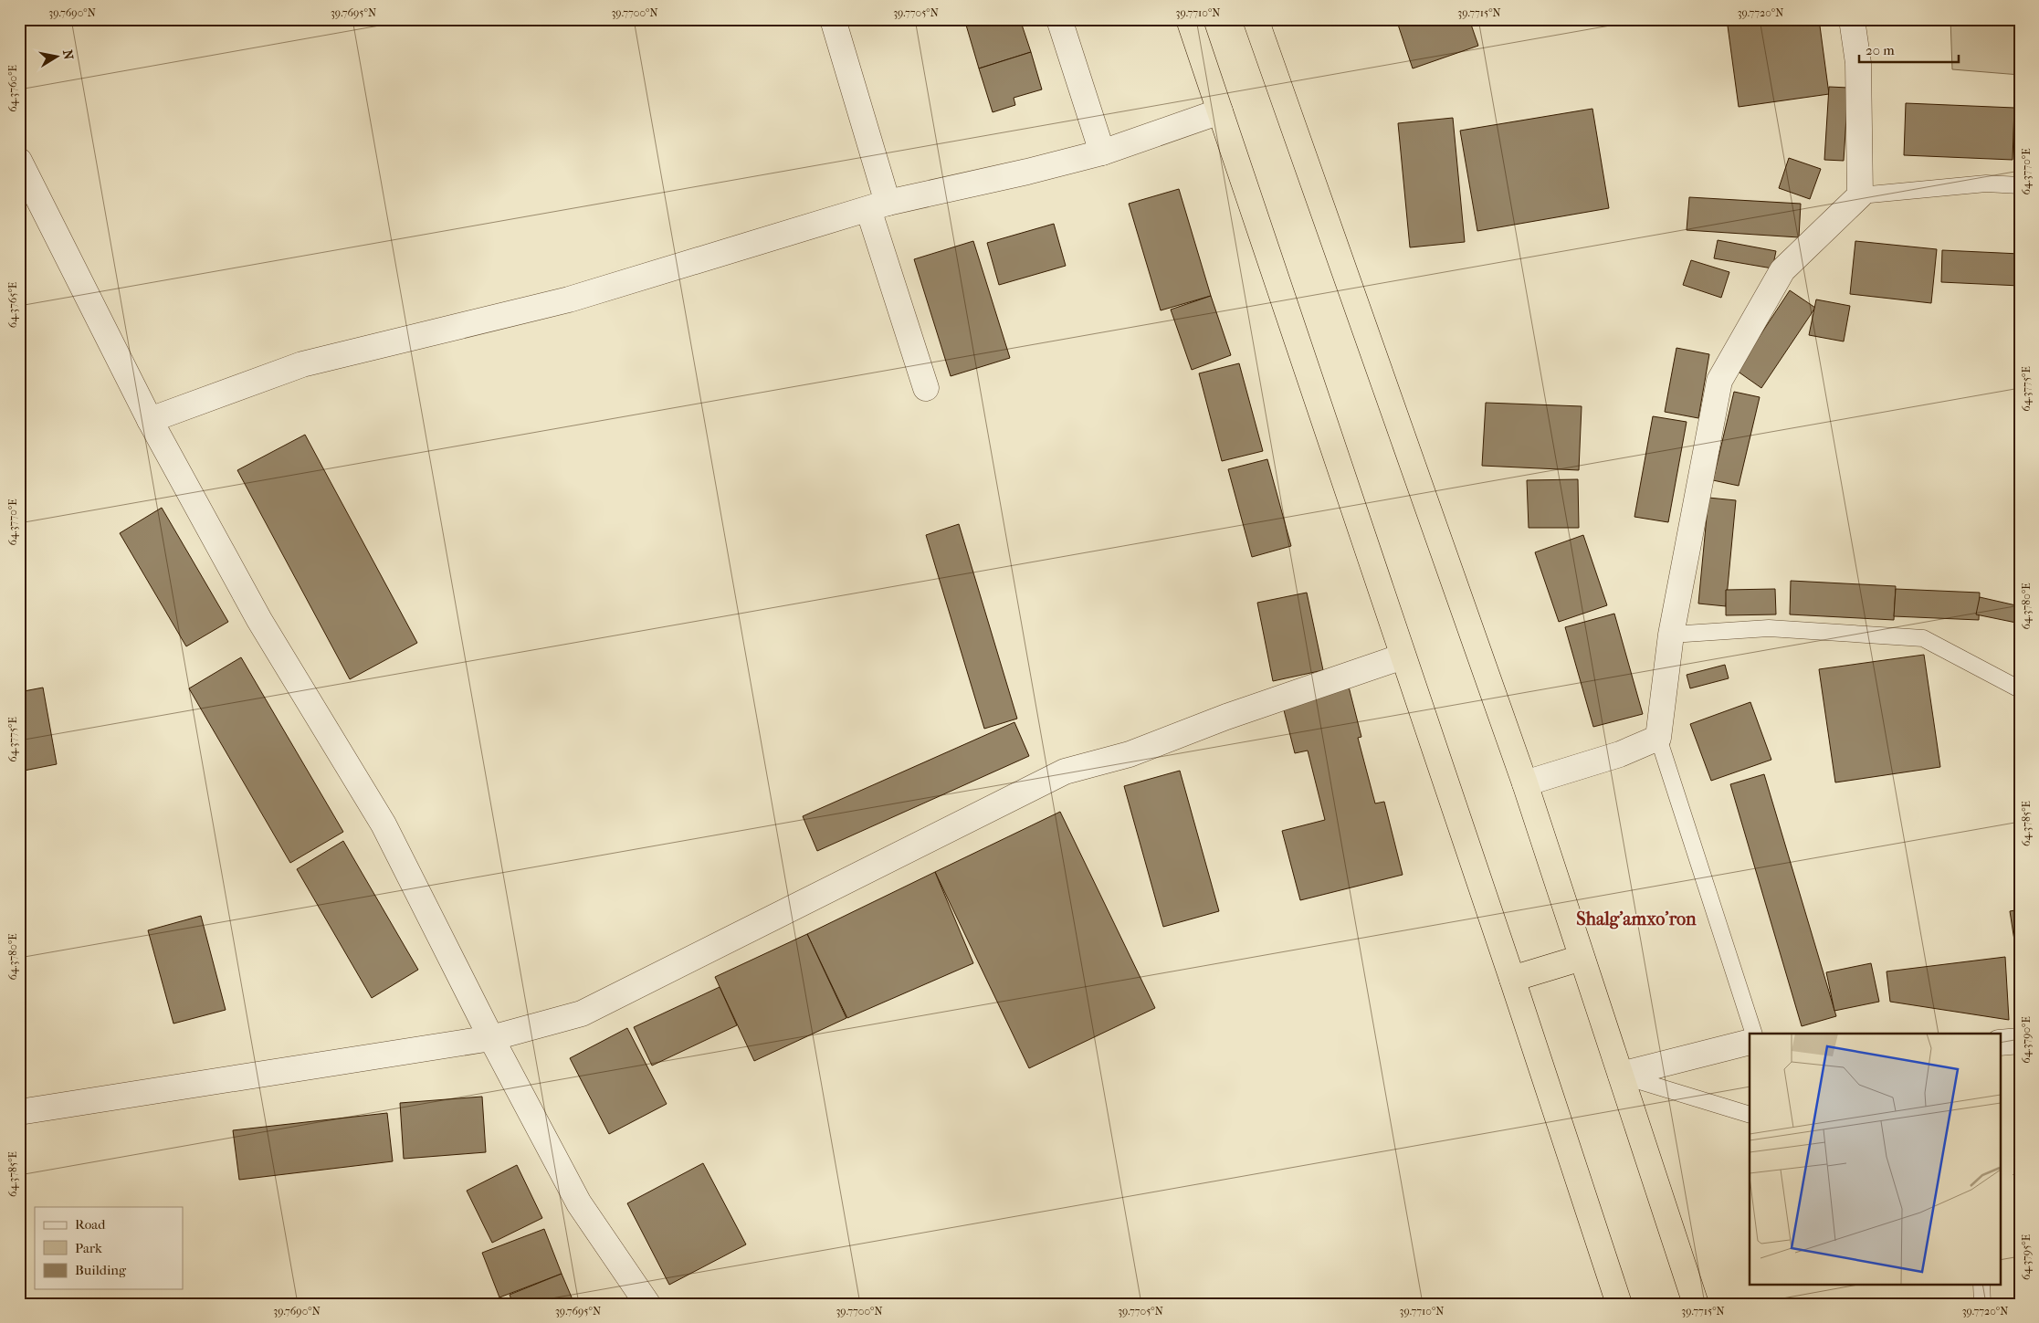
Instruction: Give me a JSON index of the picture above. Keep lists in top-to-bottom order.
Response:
{
  "districts": ["Shalg'amxo'ron"],
  "legend": ["Road", "Park", "Building"],
  "scale_bar": "20 m",
  "north": "right",
  "coordinates": [
    "39.7690°N",
    "39.7695°N",
    "39.7700°N",
    "39.7705°N",
    "39.7710°N",
    "39.7715°N",
    "39.7720°N",
    "64.3760°E",
    "64.3770°E",
    "64.3765°E",
    "64.3775°E",
    "64.3780°E",
    "64.3785°E",
    "64.3790°E",
    "64.3795°E"
  ]
}
